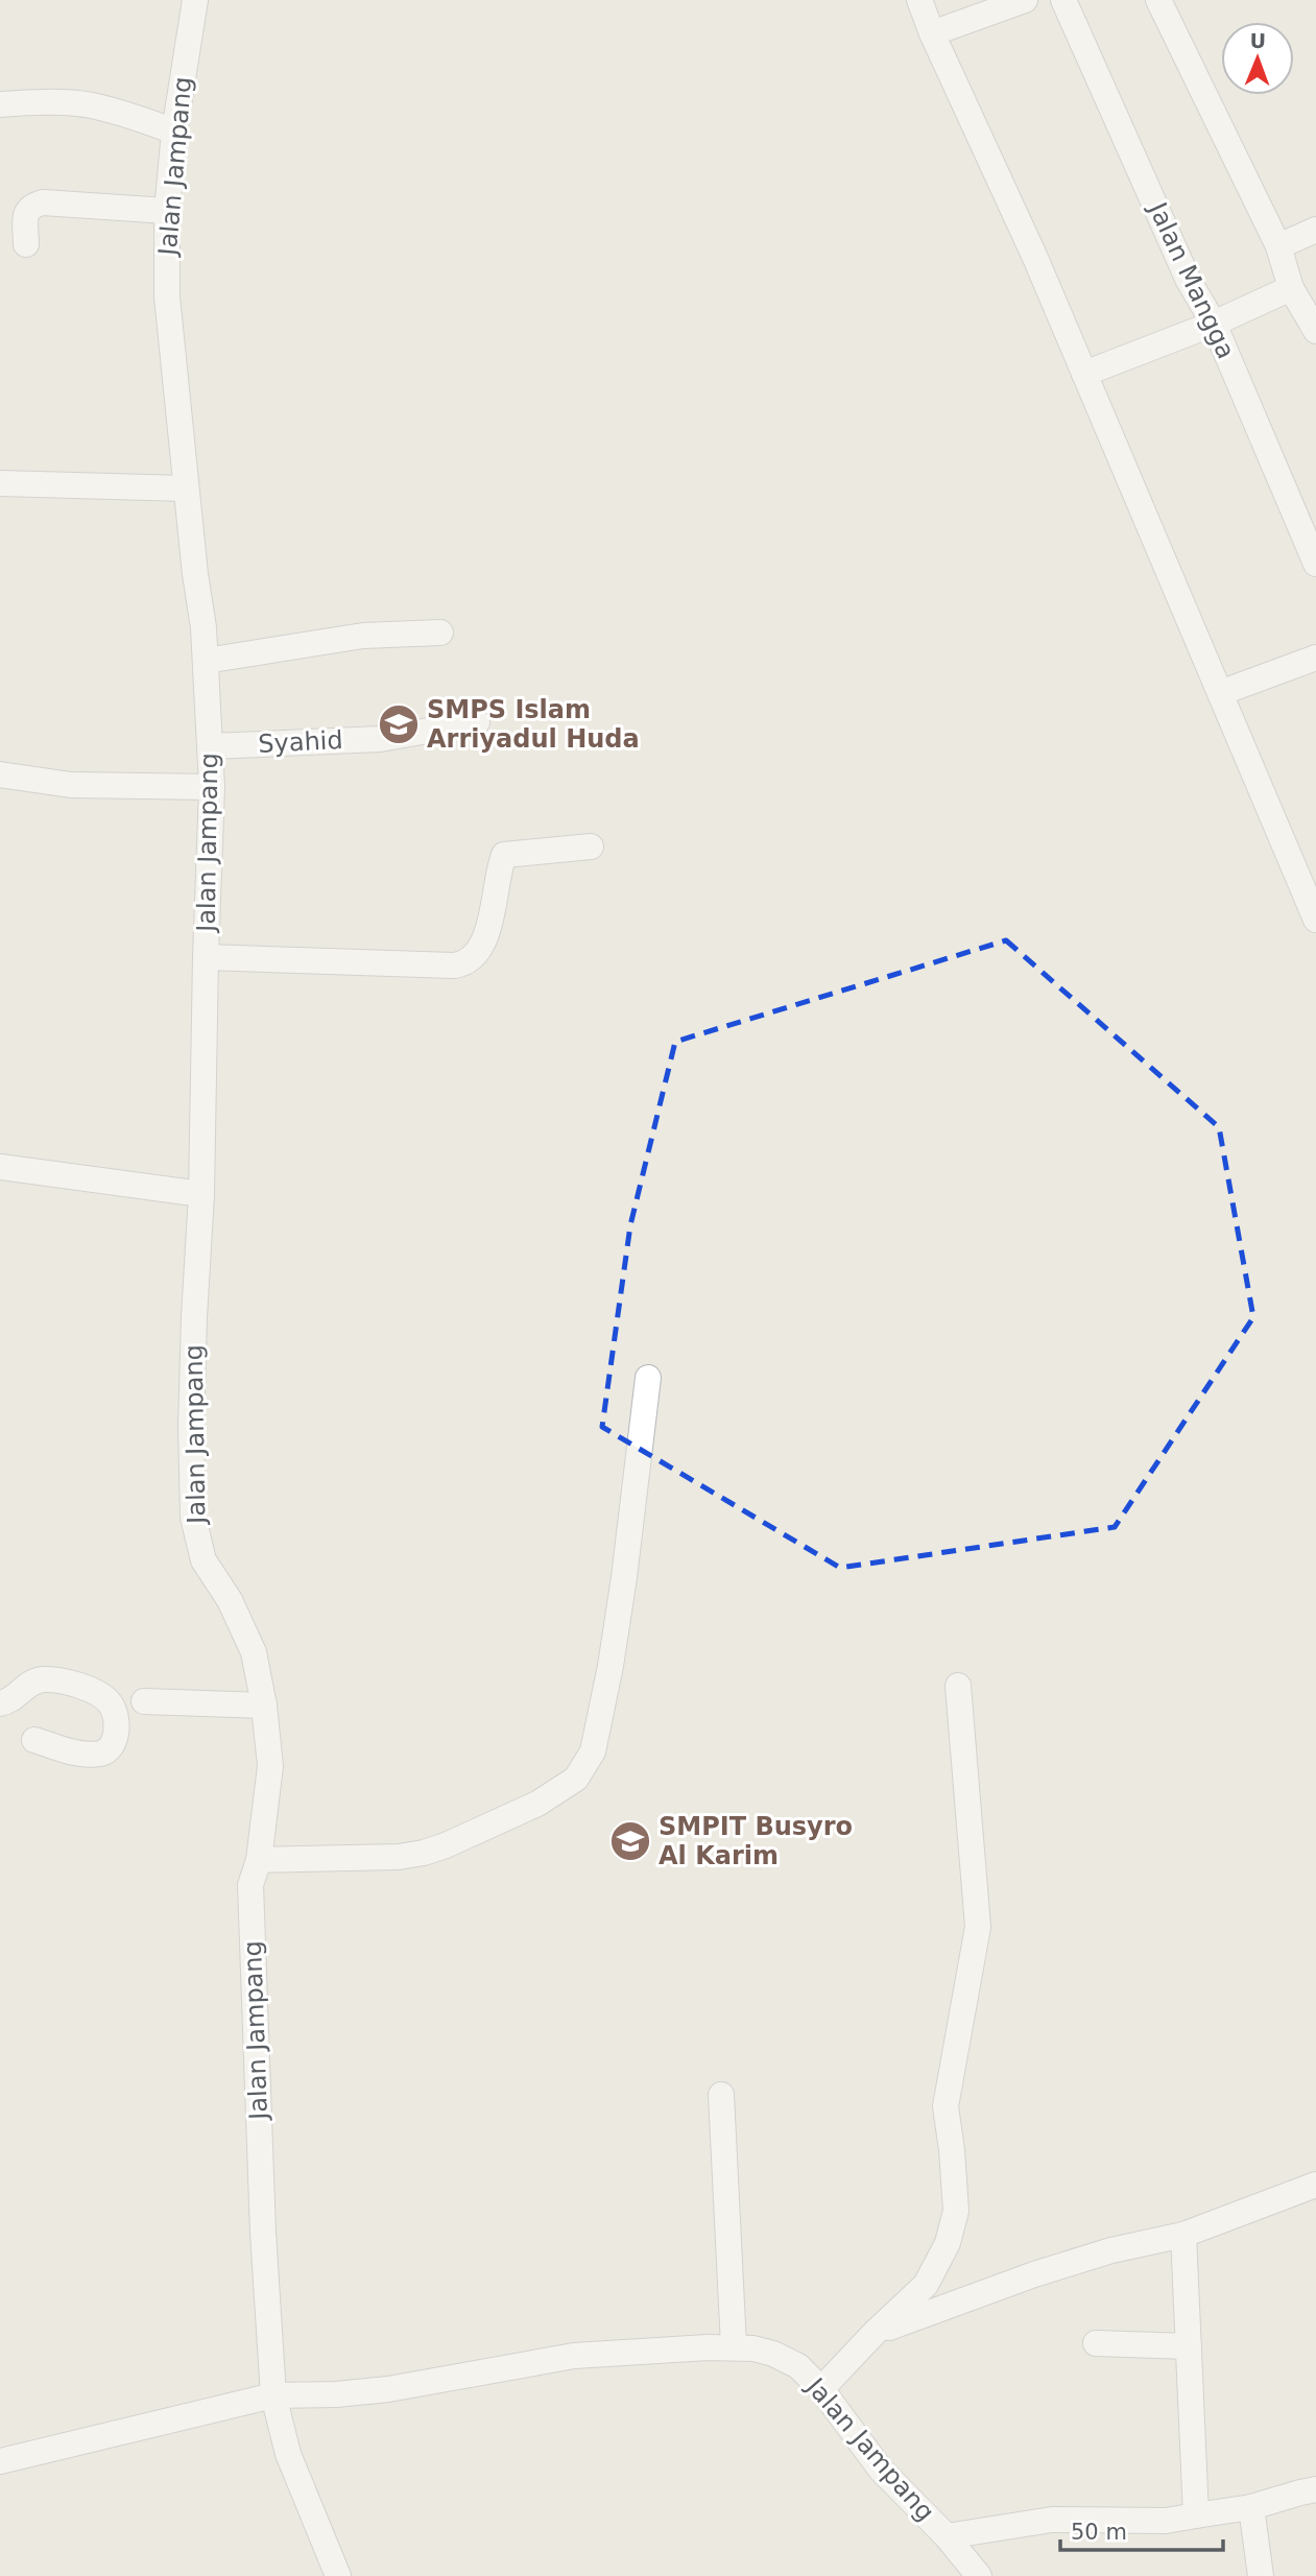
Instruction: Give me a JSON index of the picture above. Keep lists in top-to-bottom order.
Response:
{
  "streets": {
    "street": ["Jalan Jampang", "Jalan Mangga", "Syahid"]
  },
  "crossings": [
    ["Jalan Jampang", "Syahid"]
  ],
  "places": {
    "school or university": ["SMPS Islam Arriyadul Huda", "SMPIT Busyro Al Karim"]
  },
  "scale_bar": "50 m",
  "north": "top"
}
